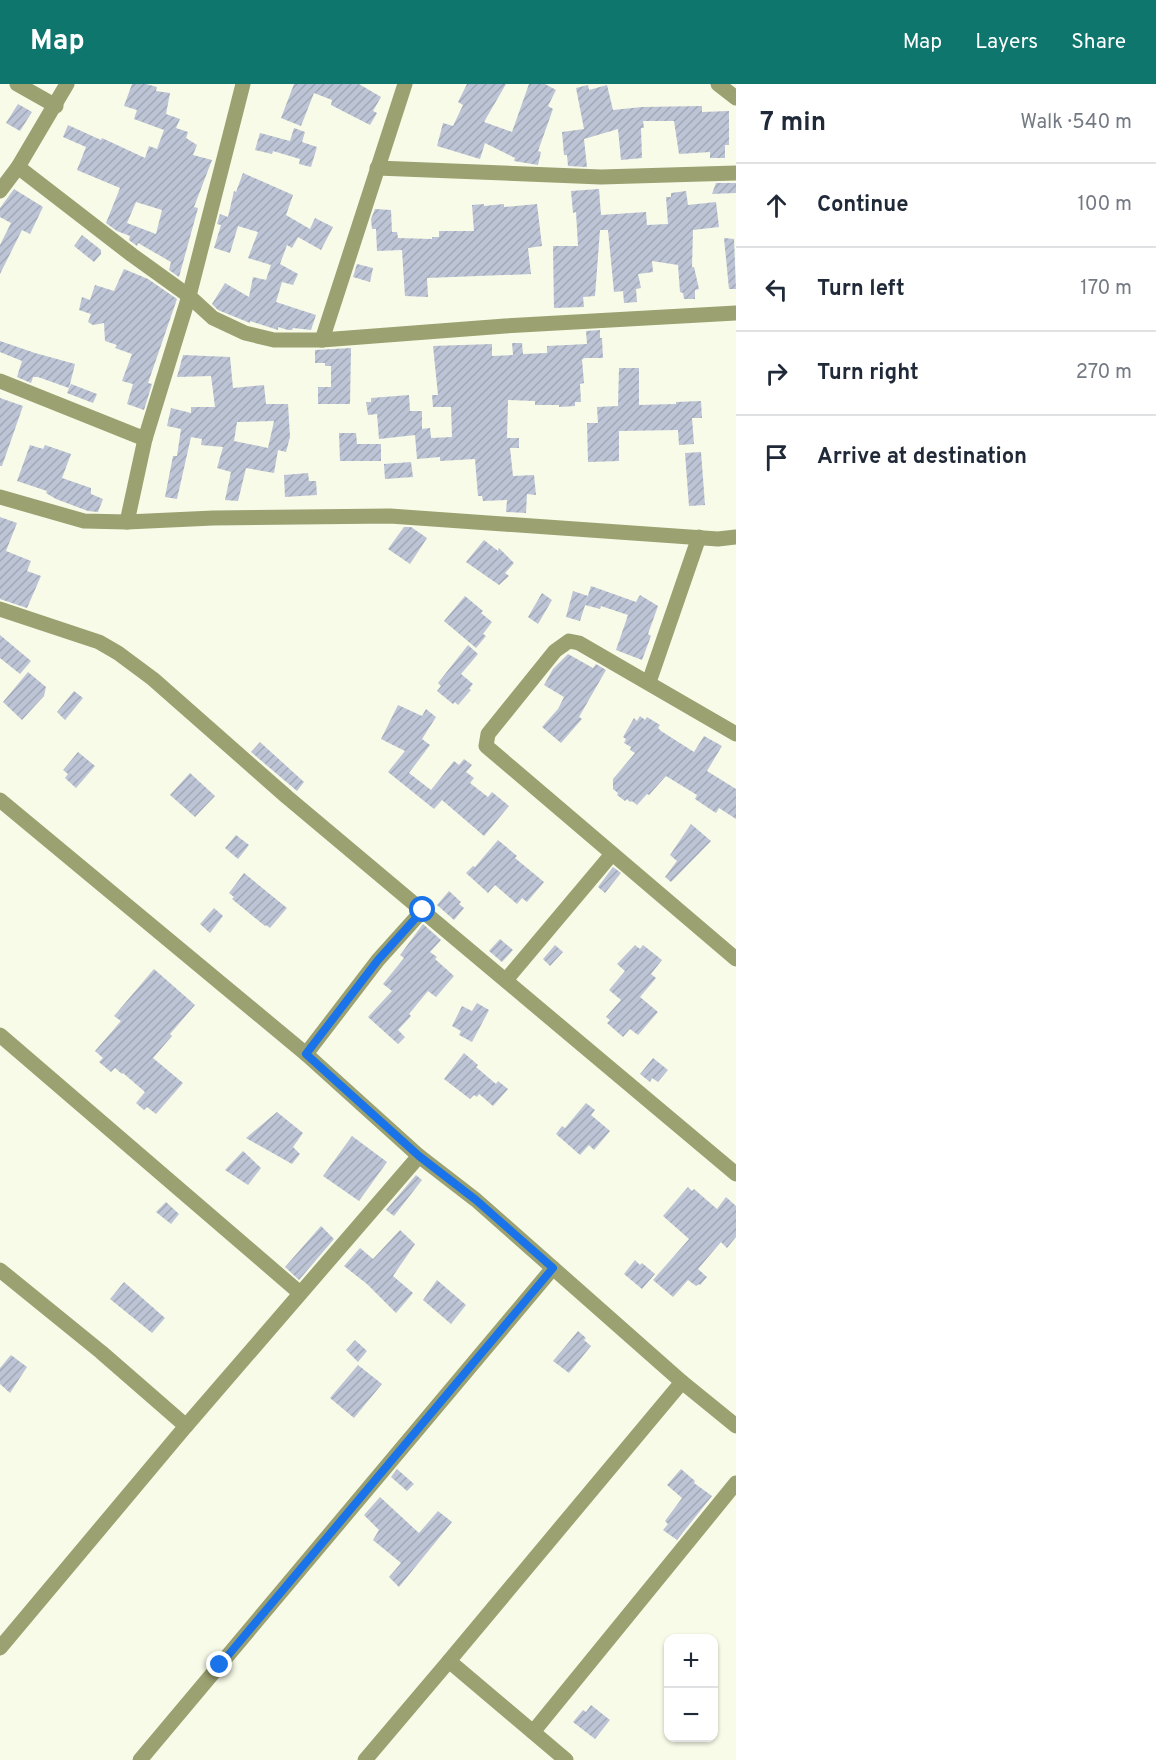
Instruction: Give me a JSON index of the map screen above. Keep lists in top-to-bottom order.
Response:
{
  "page": {
    "header": "Map",
    "nav": ["Map", "Layers", "Share"],
    "heading": ["7 min", "Walk · 540 m"],
    "list": [
      ["Continue", "100 m"],
      ["Turn left", "170 m"],
      ["Turn right", "270 m"],
      "Arrive at destination"
    ],
    "map_buttons": ["+", "−"]
  }
}
